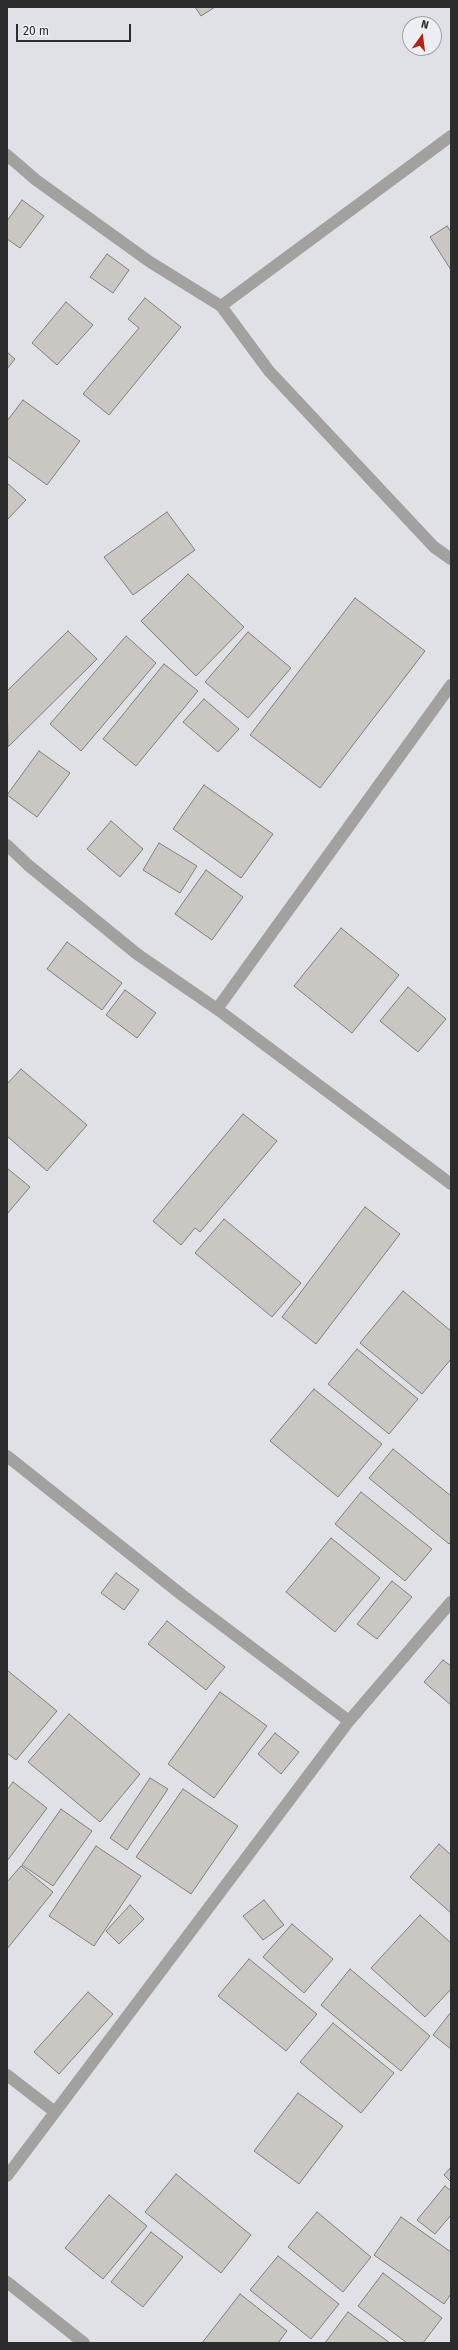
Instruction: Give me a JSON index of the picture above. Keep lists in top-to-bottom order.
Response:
{
  "scale_bar": "20 m",
  "north": "top"
}
